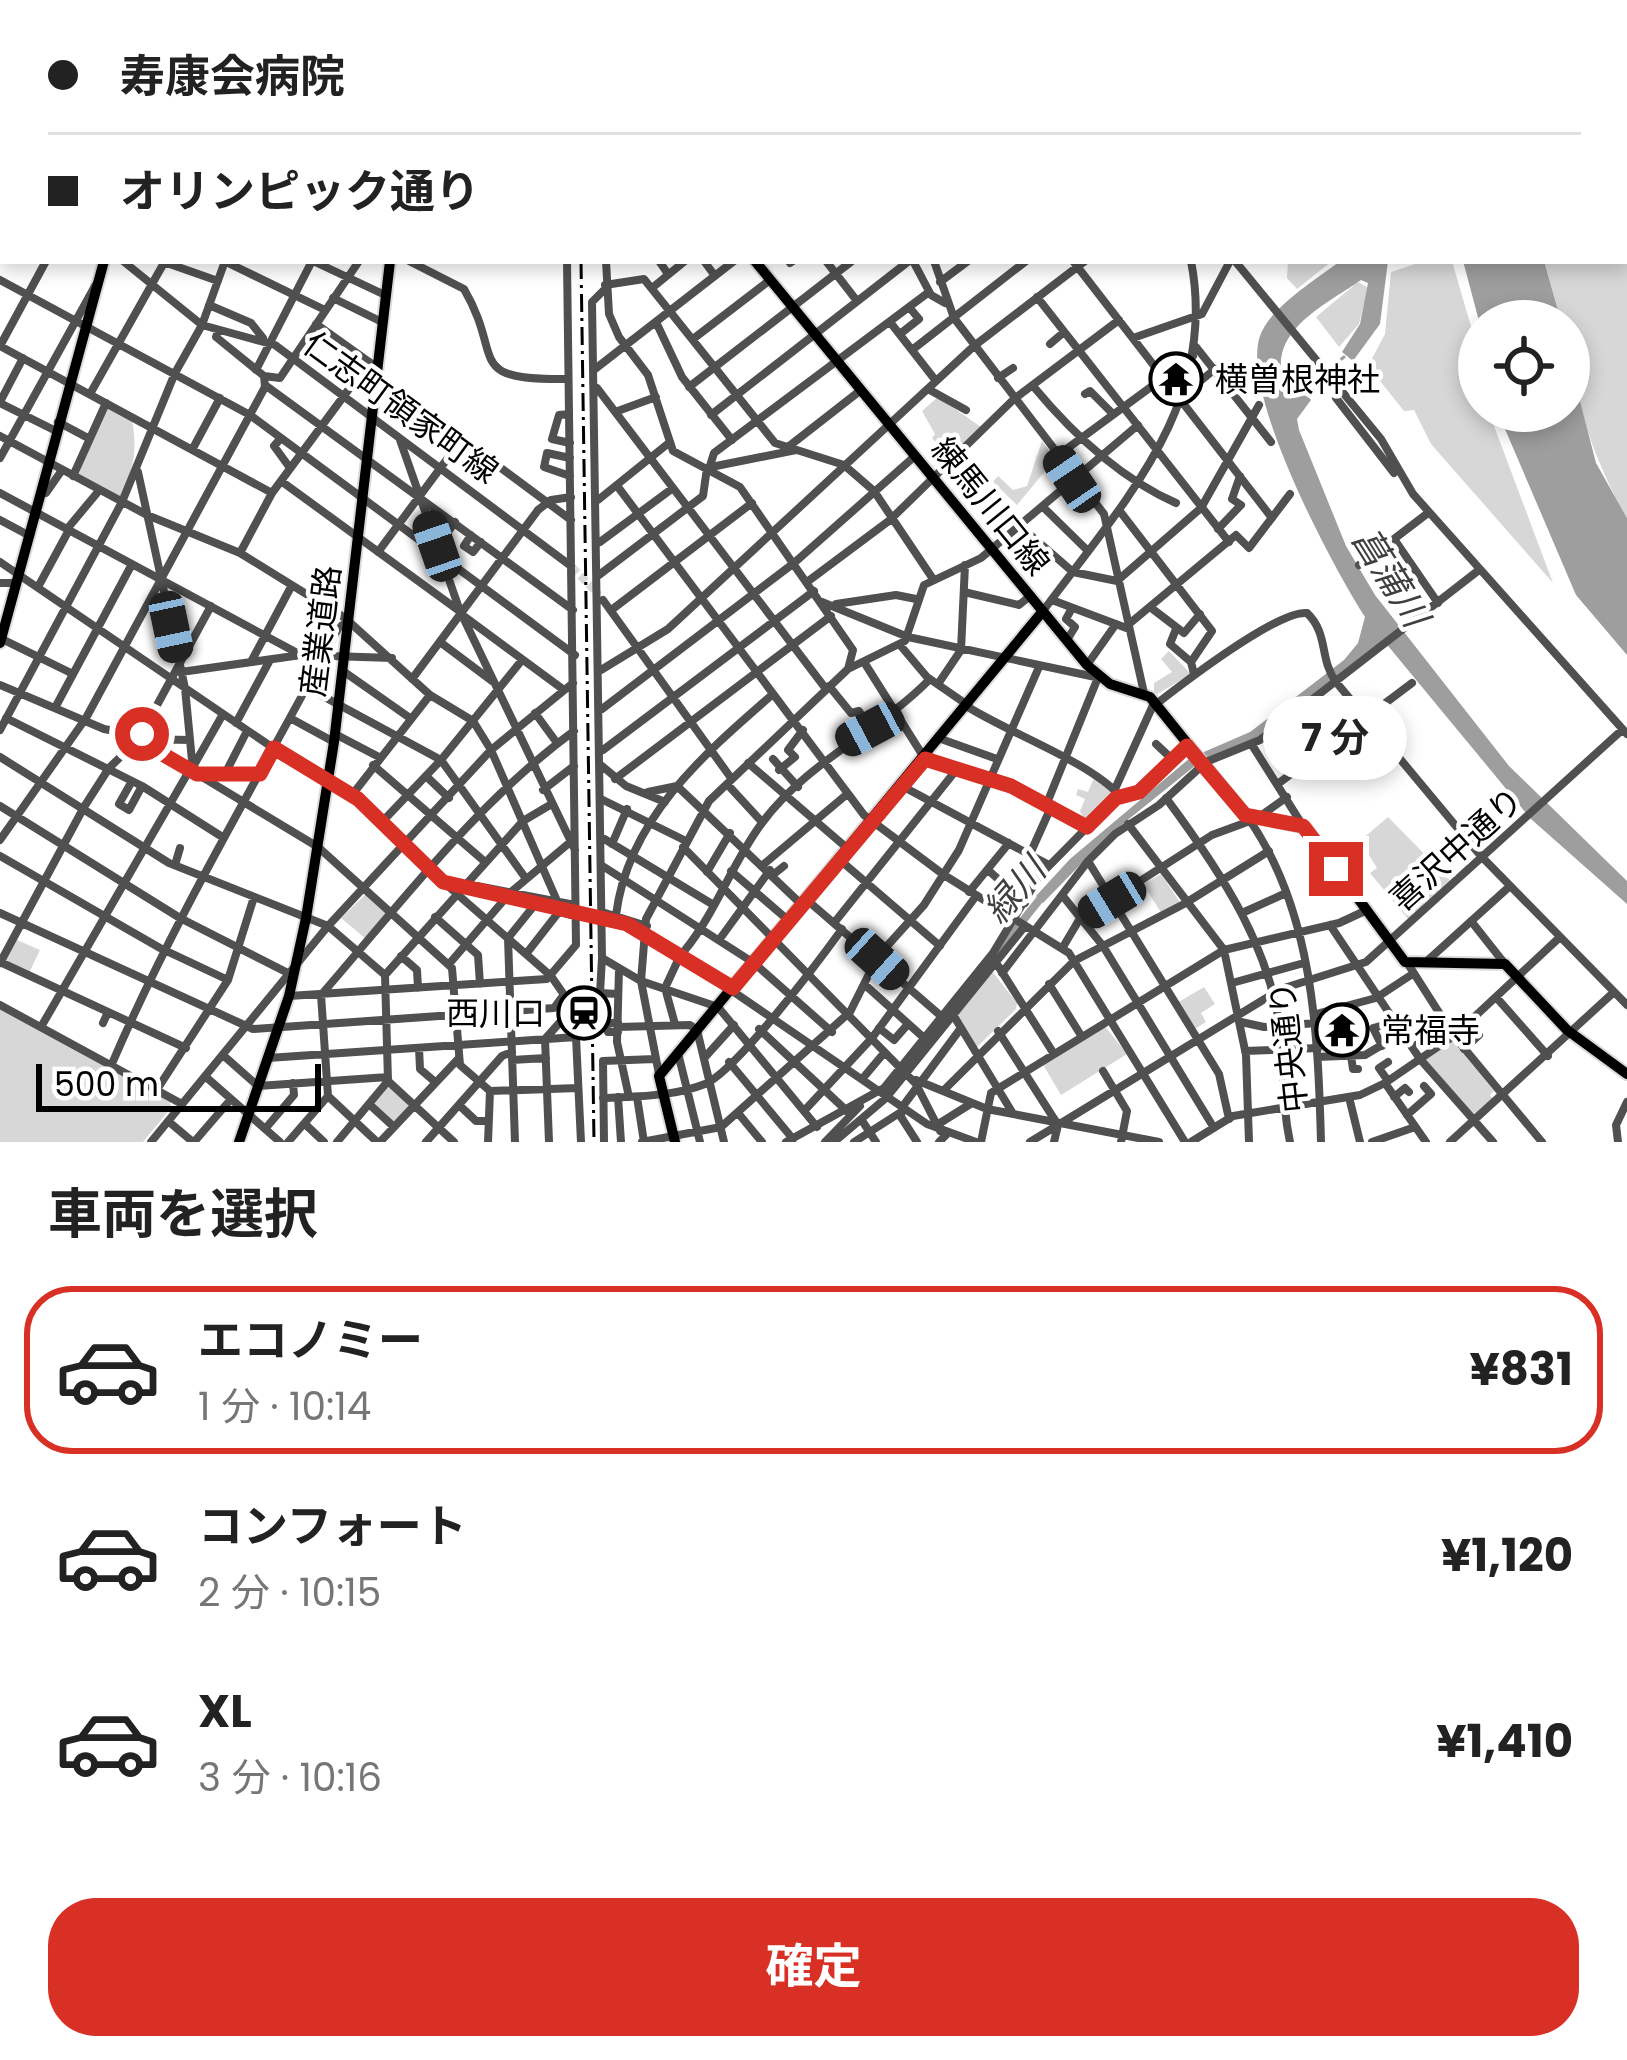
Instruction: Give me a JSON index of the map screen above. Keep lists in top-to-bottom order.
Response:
{
  "streets": {
    "main road": ["練馬川口線", "産業道路"],
    "street": ["仁志町領家町線", "喜沢中通り", "中央通り"]
  },
  "crossings": [
    ["仁志町領家町線", "産業道路"],
    ["練馬川口線", "中央通り"],
    ["喜沢中通り", "中央通り"]
  ],
  "water": ["菖蒲川", "緑川"],
  "places": {
    "temple": ["横曽根神社", "常福寺"],
    "station": ["西川口"]
  },
  "scale_bar": "500 m",
  "page": {
    "banner": ["寿康会病院", "オリンピック通り"],
    "bubble": "7 分",
    "scale": "500 m",
    "heading": "車両を選択",
    "list": [
      {
        "name": "エコノミー",
        "note": "1 分 · 10:14",
        "value": "¥831"
      },
      {
        "name": "コンフォート",
        "note": "2 分 · 10:15",
        "value": "¥1,120"
      },
      {
        "name": "XL",
        "note": "3 分 · 10:16",
        "value": "¥1,410"
      }
    ],
    "buttons": "確定"
  }
}
